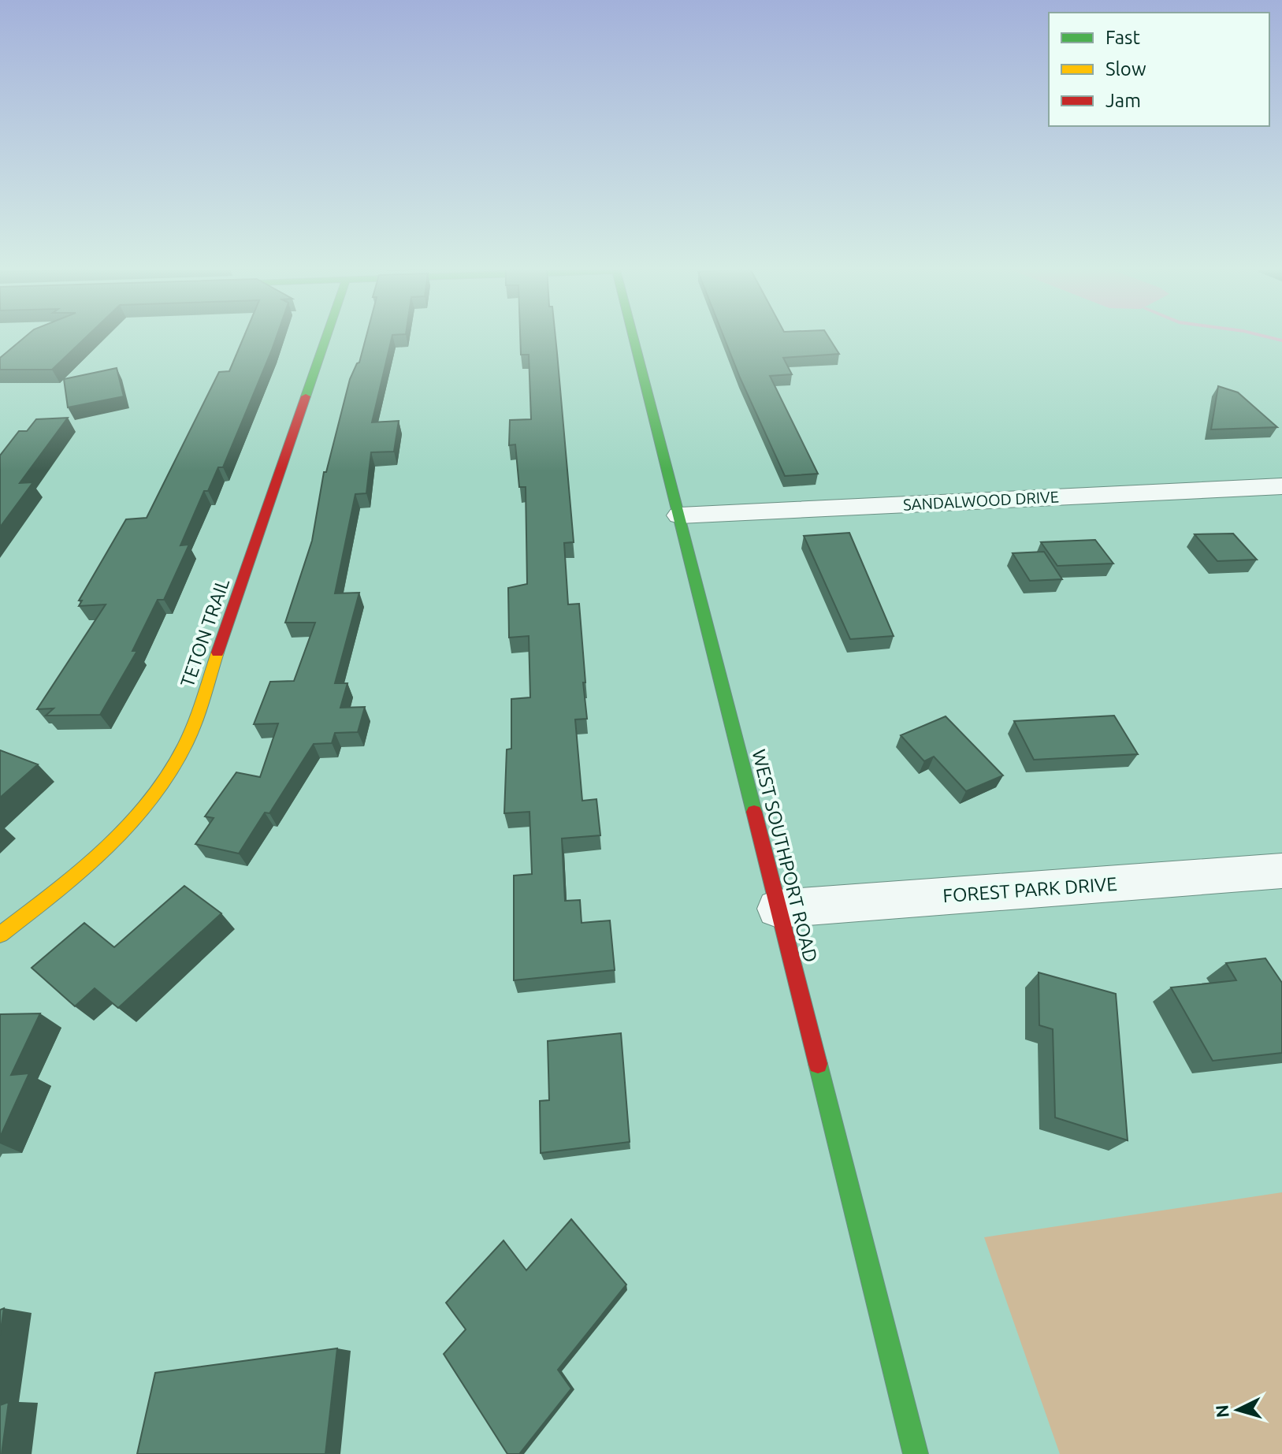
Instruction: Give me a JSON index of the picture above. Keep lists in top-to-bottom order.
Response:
{
  "streets": {
    "street": [
      "SANDALWOOD DRIVE",
      "TETON TRAIL",
      "WEST SOUTHPORT ROAD",
      "FOREST PARK DRIVE"
    ]
  },
  "crossings": [
    ["SANDALWOOD DRIVE", "WEST SOUTHPORT ROAD"],
    ["WEST SOUTHPORT ROAD", "FOREST PARK DRIVE"]
  ],
  "legend": ["Fast", "Slow", "Jam"],
  "north": "left"
}
